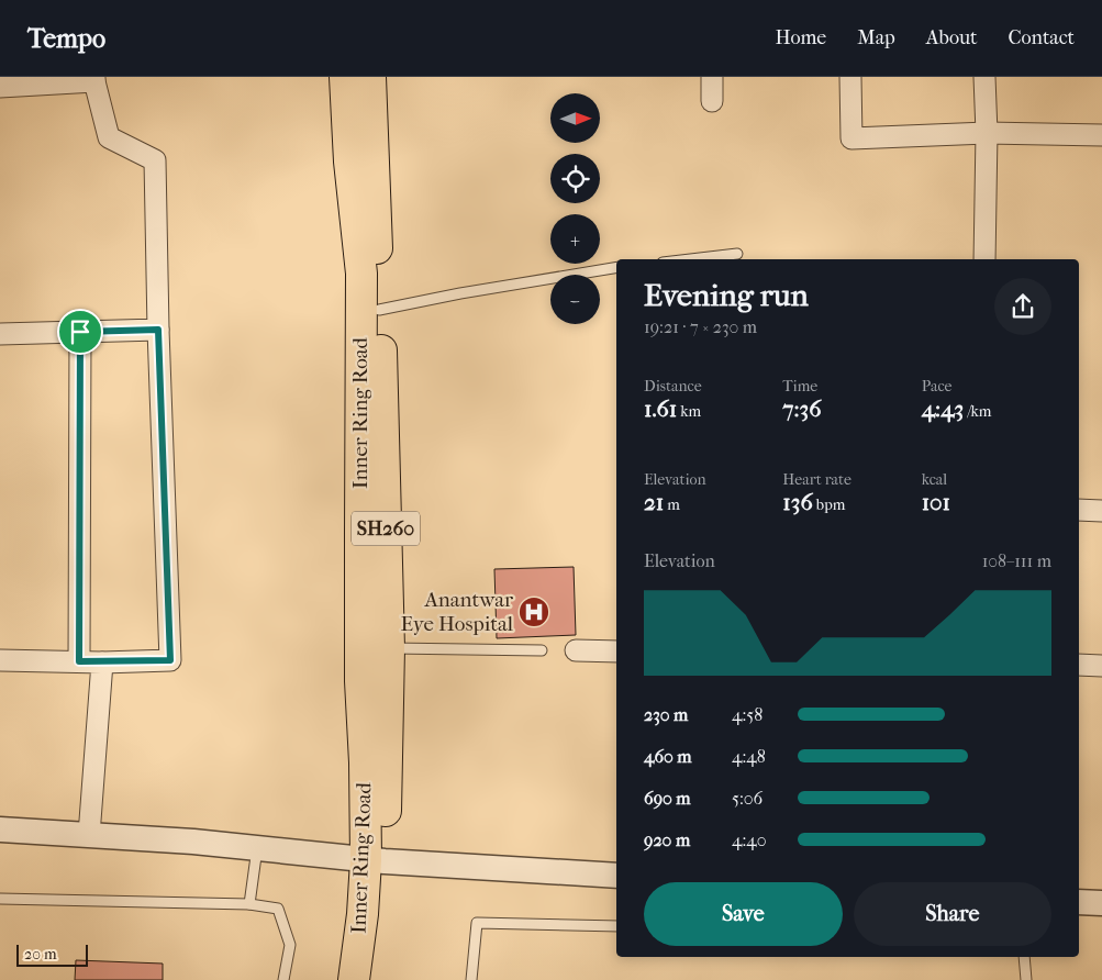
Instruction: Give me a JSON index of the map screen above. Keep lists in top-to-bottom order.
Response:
{
  "streets": {
    "highway": ["Inner Ring Road", "SH260"]
  },
  "places": {
    "hospital": ["Anantwar Eye Hospital"]
  },
  "scale_bar": "20 m",
  "north": "right",
  "page": {
    "header": "Tempo",
    "nav": [
      "Home",
      "Map",
      "About",
      "Contact"
    ],
    "map_buttons": ["+", "−"],
    "heading": ["Evening run", "19:21 · 7 × 230 m"],
    "stats": [
      ["Distance", "1.61 km"],
      ["Time", "7:36"],
      ["Pace", "4:43 /km"],
      ["Elevation", "21 m"],
      ["Heart rate", "136 bpm"],
      ["kcal", "101"]
    ],
    "chart": ["Elevation", "108–111 m"],
    "list": [
      {
        "name": "230 m",
        "note": "4:58"
      },
      {
        "name": "460 m",
        "note": "4:48"
      },
      {
        "name": "690 m",
        "note": "5:06"
      },
      {
        "name": "920 m",
        "note": "4:40"
      }
    ],
    "buttons": ["Save", "Share"],
    "scale": "20 m"
  }
}
